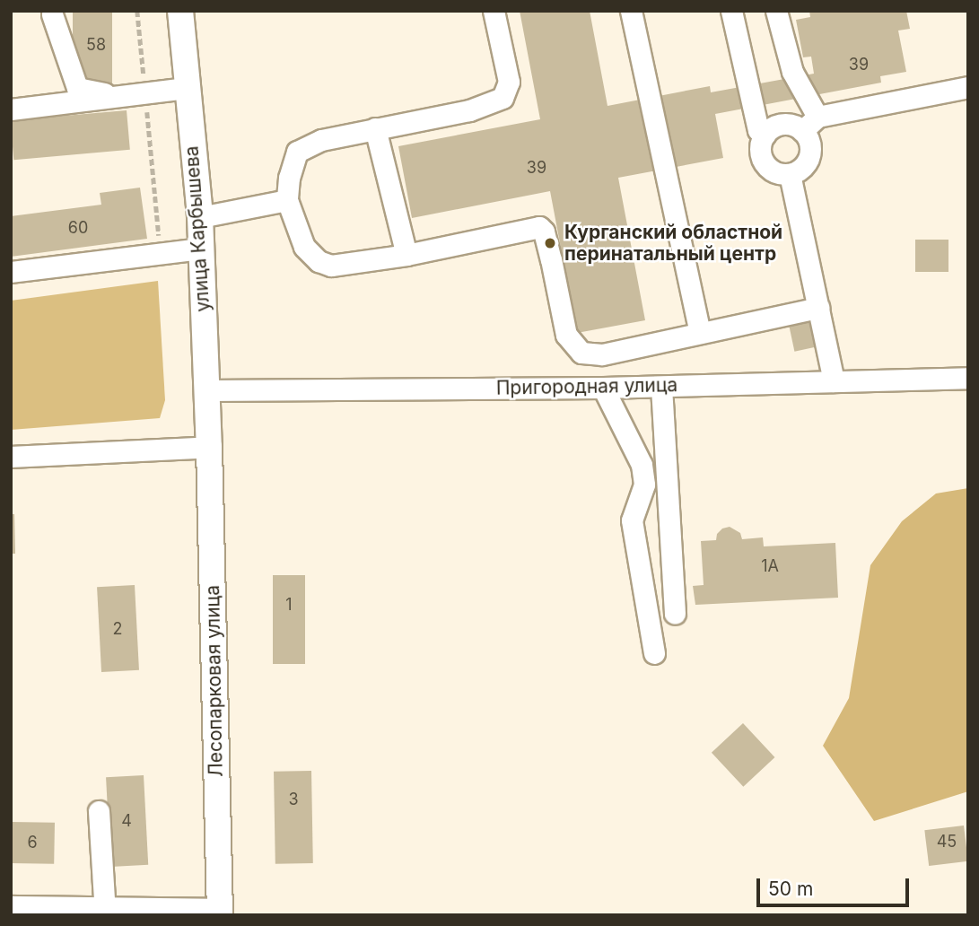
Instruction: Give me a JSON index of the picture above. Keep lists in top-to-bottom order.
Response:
{
  "streets": {
    "main road": ["улица Карбышева", "Лесопарковая улица"],
    "street": ["Пригородная улица"]
  },
  "crossings": [
    ["улица Карбышева", "Пригородная улица"],
    ["улица Карбышева", "Лесопарковая улица"]
  ],
  "places": ["Курганский областной перинатальный центр"],
  "house_numbers": [
    "58",
    "39",
    "39",
    "60",
    "1А",
    "1",
    "2",
    "3",
    "4",
    "45",
    "6"
  ],
  "scale_bar": "50 m"
}
